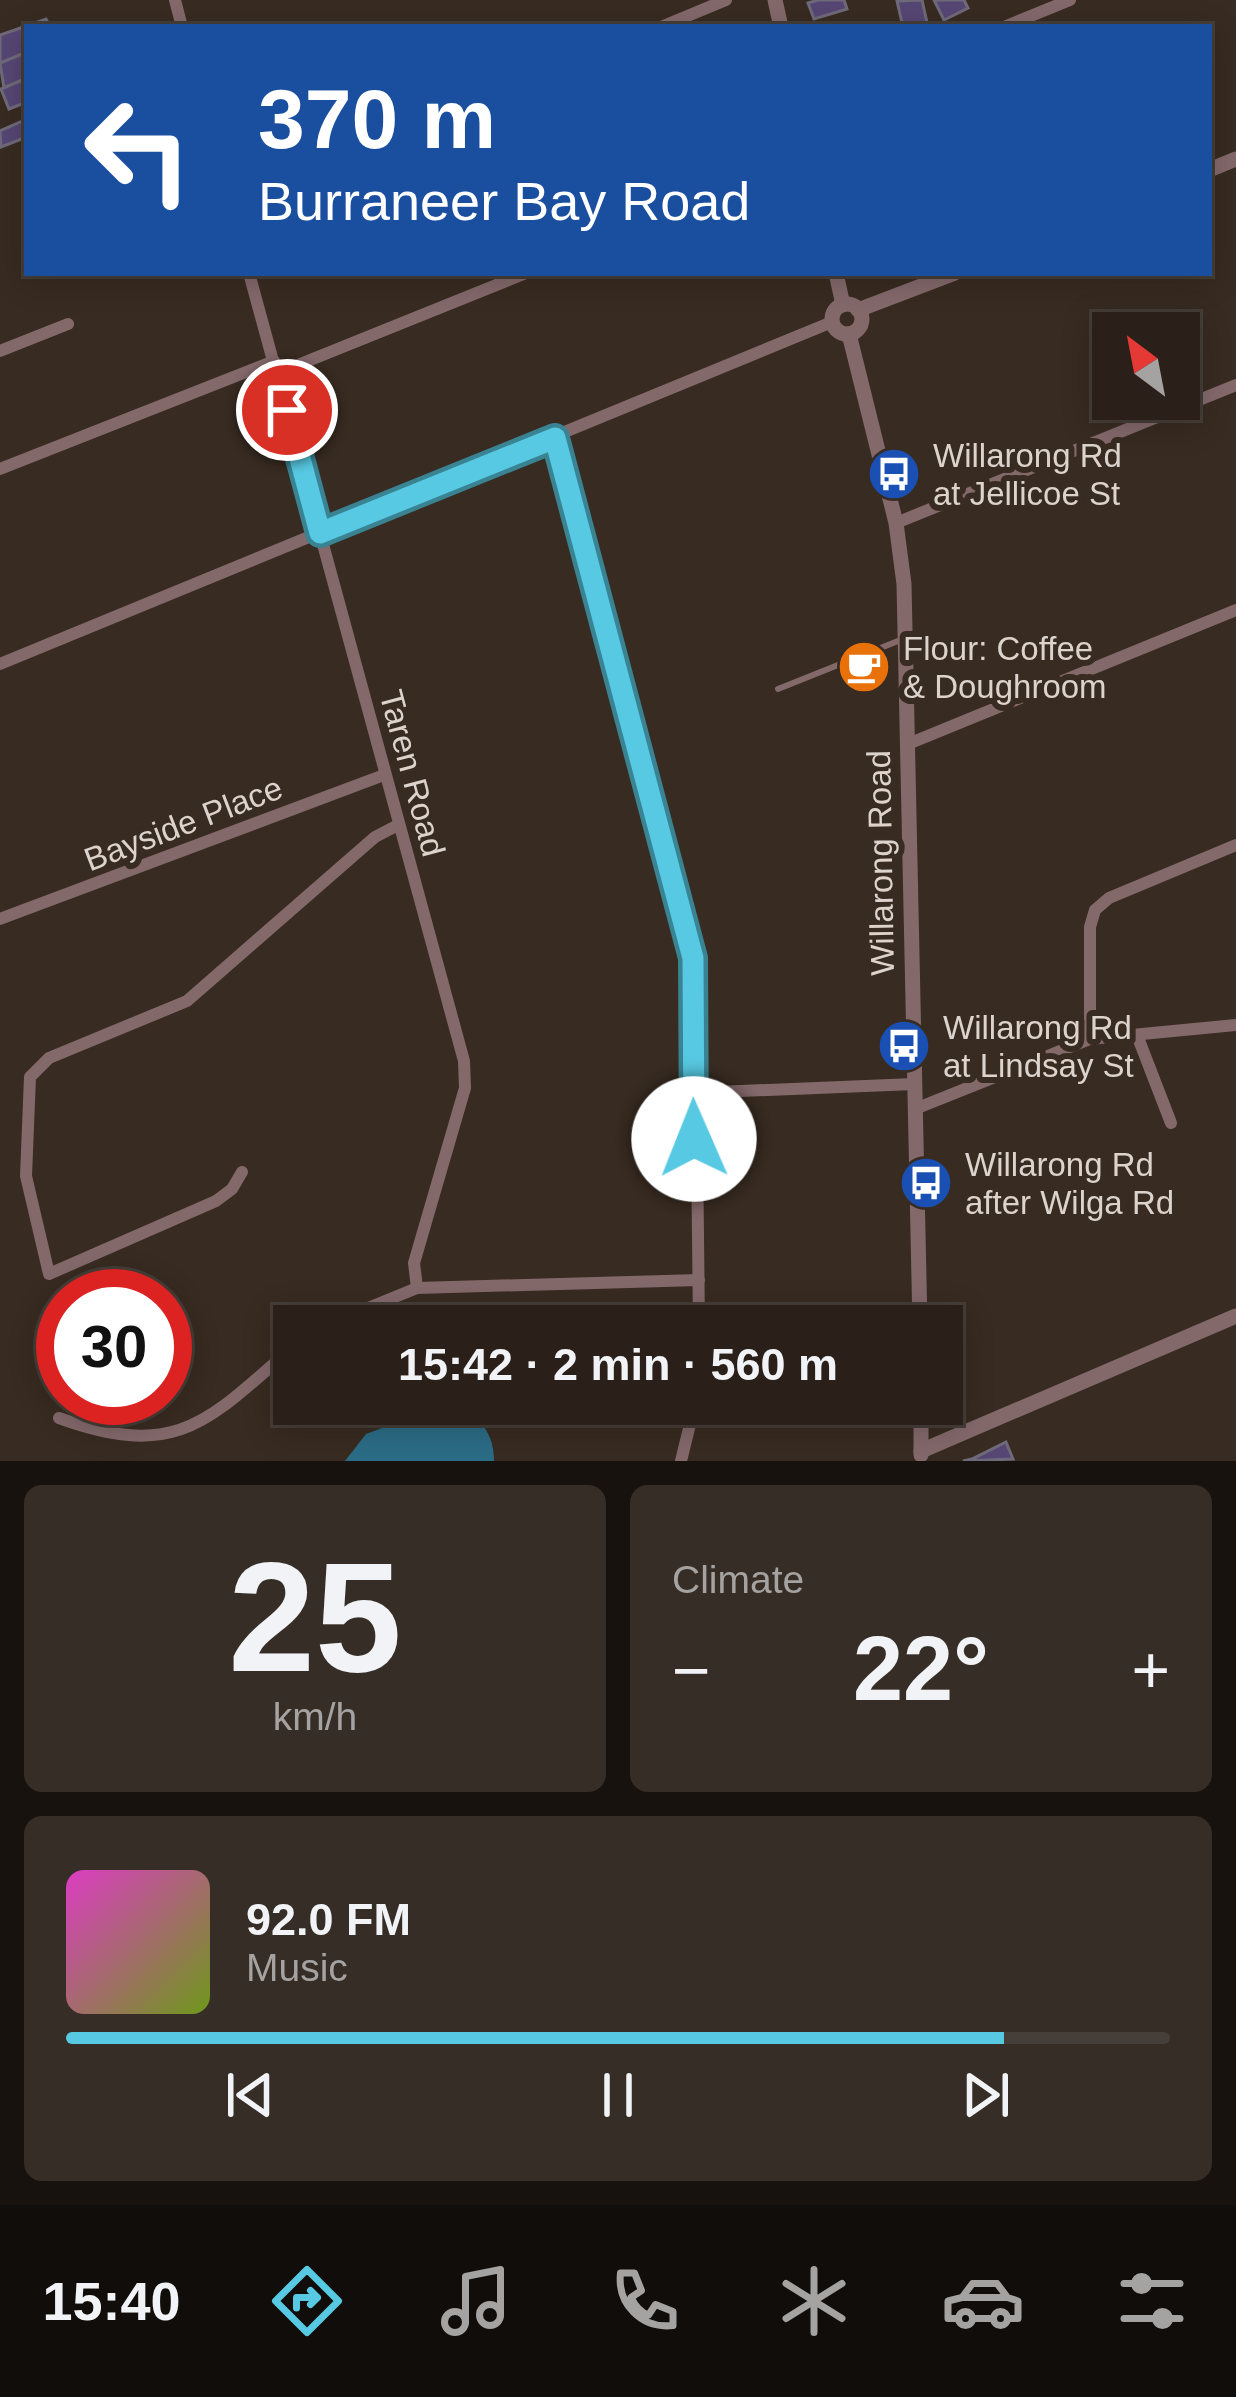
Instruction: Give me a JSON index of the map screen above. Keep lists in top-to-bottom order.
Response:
{
  "streets": {
    "street": ["Taren Road", "Bayside Place", "Willarong Road"]
  },
  "crossings": [
    ["Taren Road", "Bayside Place"]
  ],
  "places": {
    "bus stop": ["Willarong Rd at Jellicoe St", "Willarong Rd at Lindsay St", "Willarong Rd after Wilga Rd"],
    "cafe": ["Flour: Coffee & Doughroom"]
  },
  "north": "top left",
  "page": {
    "turn": ["370 m", "Burraneer Bay Road"],
    "limit": "30",
    "trip": "15:42 · 2 min · 560 m",
    "tile": [
      ["25", "km/h"],
      "Climate"
    ],
    "heat": ["−", "22°", "+"],
    "song": ["92.0 FM", "Music"],
    "tabs": "15:40"
  }
}
